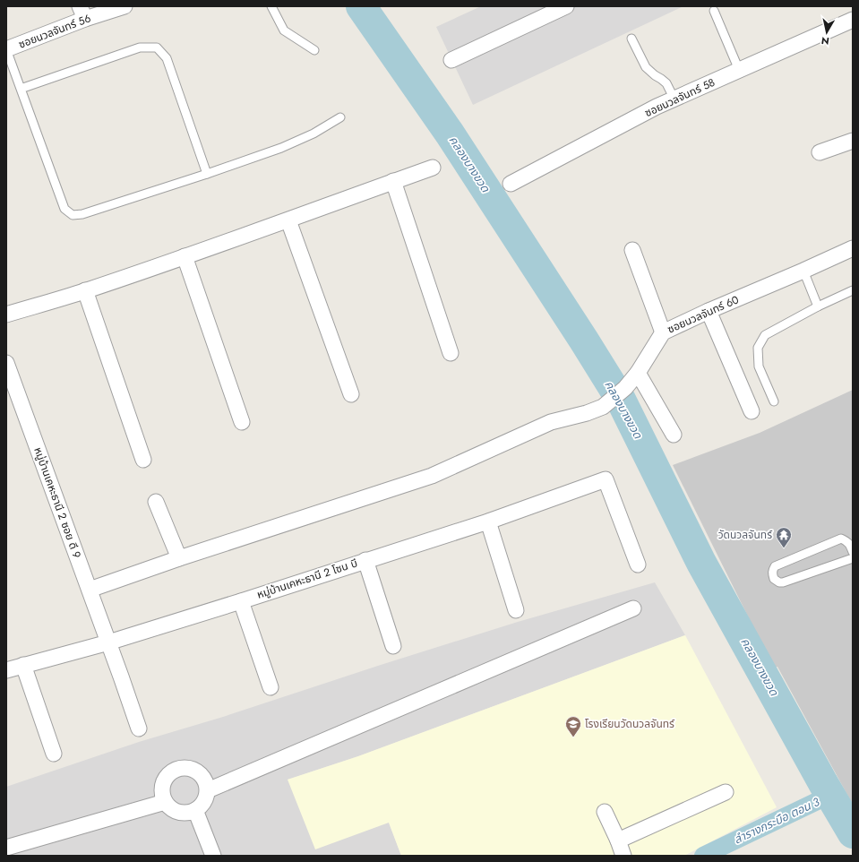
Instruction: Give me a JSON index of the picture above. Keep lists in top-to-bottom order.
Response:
{
  "streets": {
    "street": [
      "ซอยนวลจันทร์ 56",
      "ซอยนวลจันทร์ 58",
      "ซอยนวลจันทร์ 60",
      "หมู่บ้านเคหะธานี 2 ซอย ดี 9",
      "หมู่บ้านเคหะธานี 2 โซน บี"
    ]
  },
  "crossings": [
    ["ซอยนวลจันทร์ 60", "หมู่บ้านเคหะธานี 2 ซอย ดี 9"],
    ["หมู่บ้านเคหะธานี 2 ซอย ดี 9", "หมู่บ้านเคหะธานี 2 โซน บี"]
  ],
  "water": ["คลองบางขวด", "ลำรางกระบือ ตอน 3"],
  "places": {
    "temple": ["วัดนวลจันทร์"],
    "school or university": ["โรงเรียนวัดนวลจันทร์"]
  },
  "north": "bottom"
}
